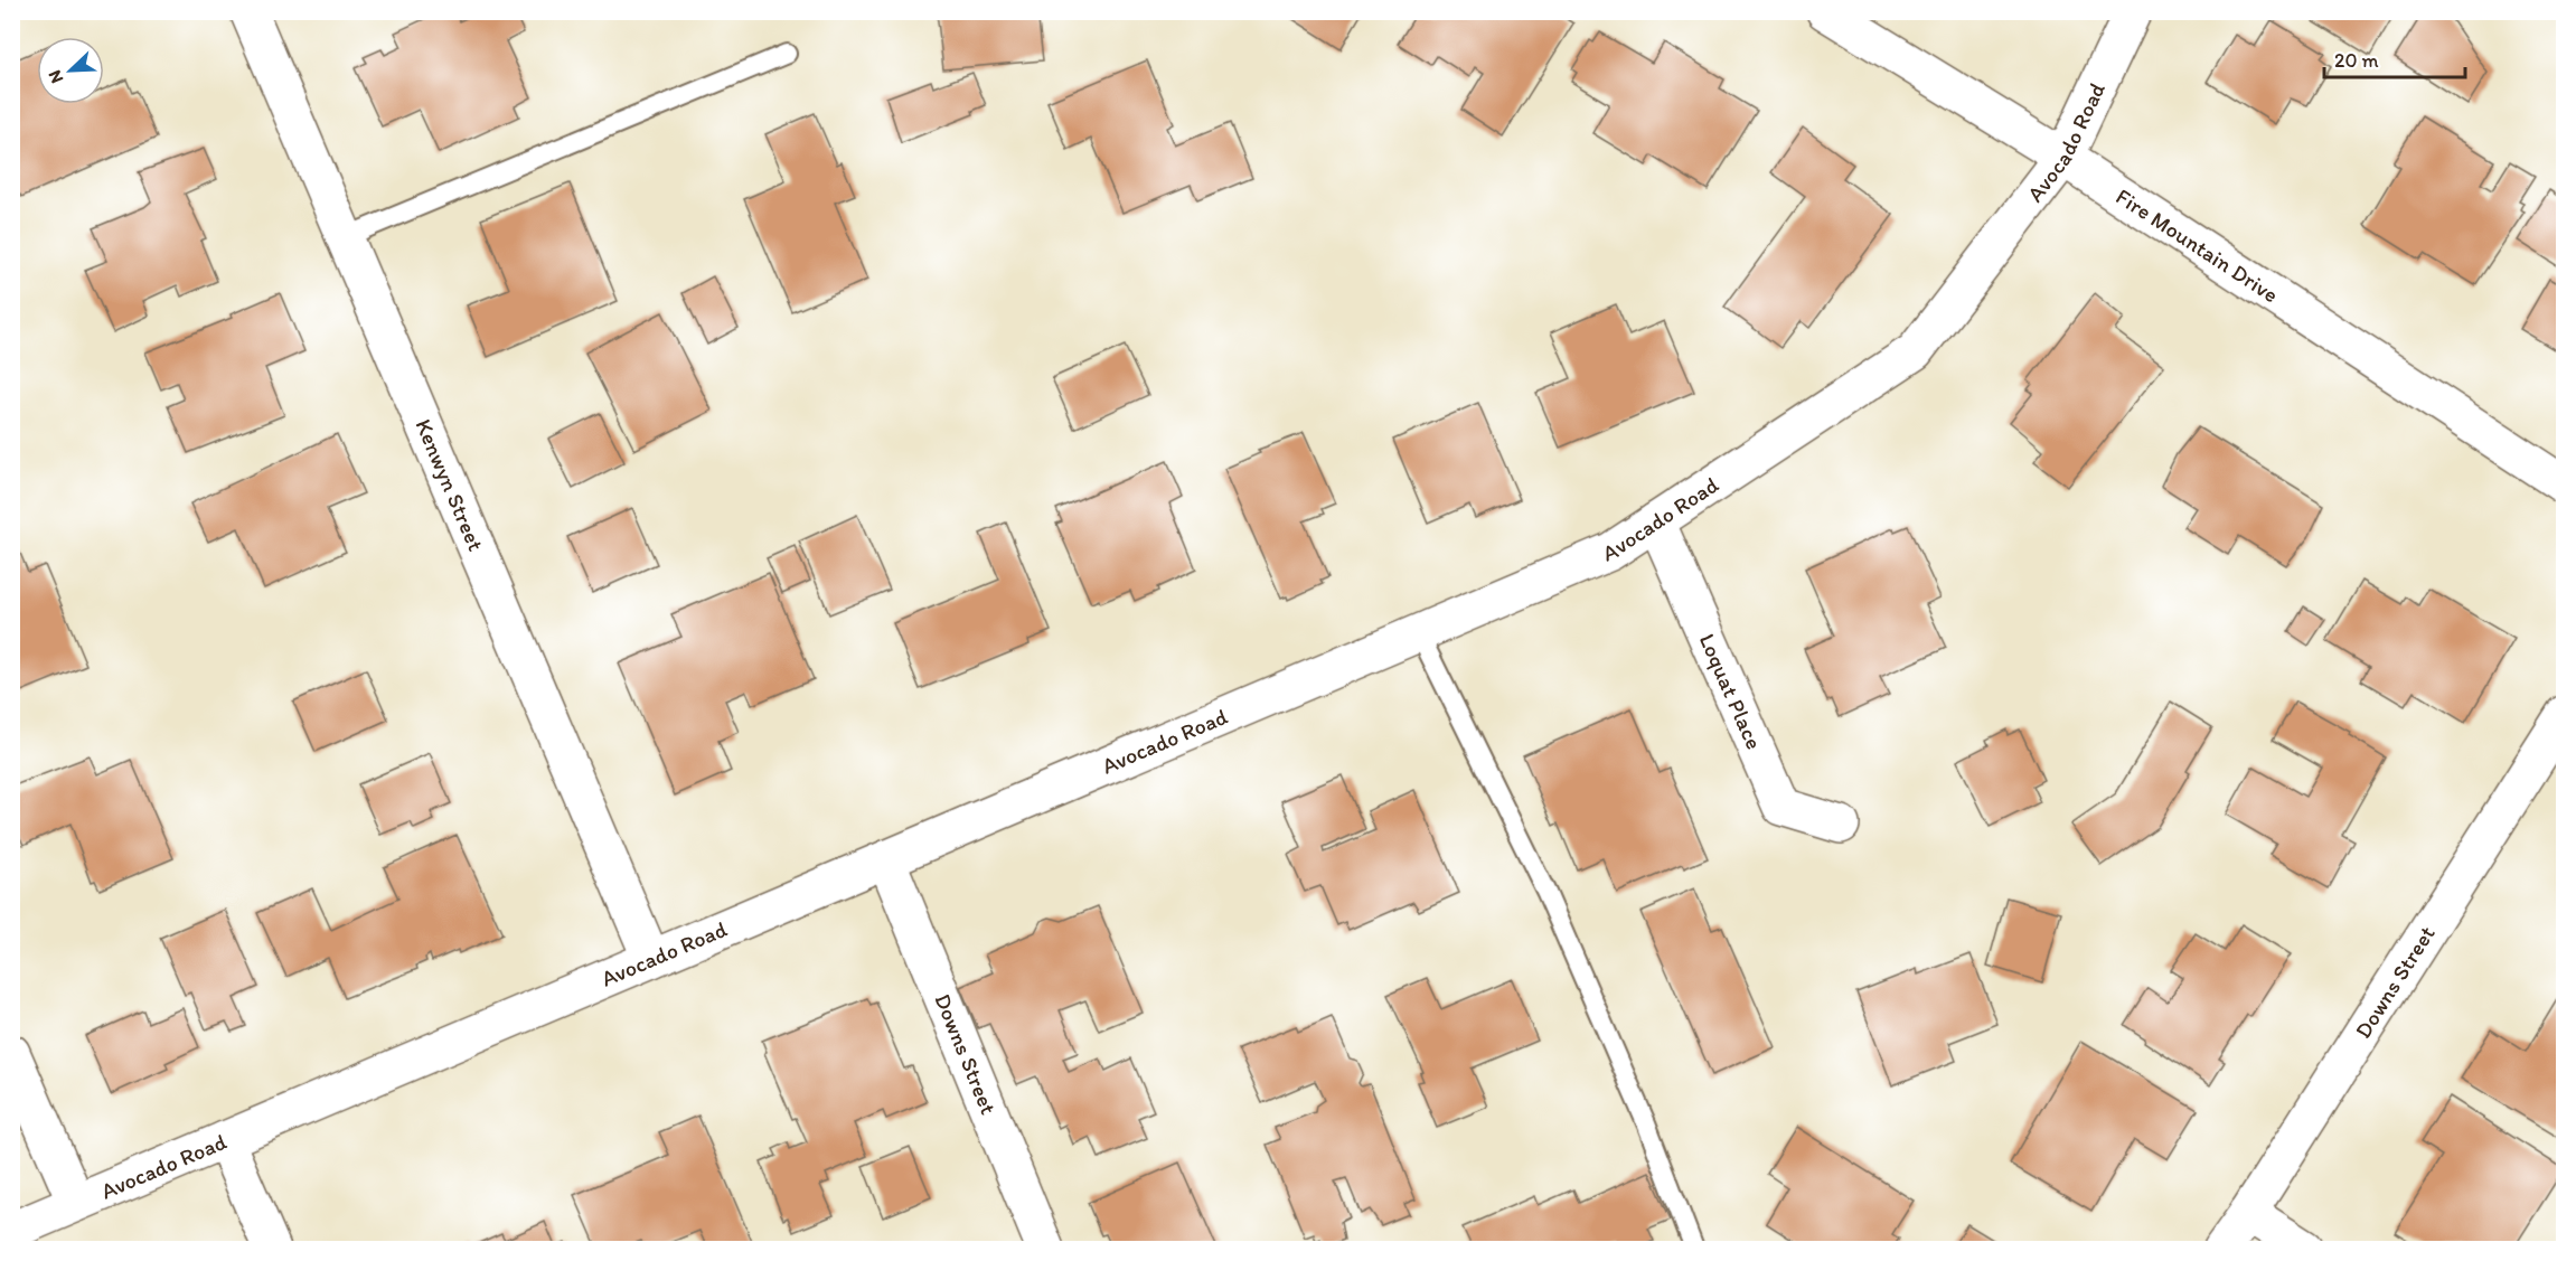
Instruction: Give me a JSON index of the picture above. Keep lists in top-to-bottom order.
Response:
{
  "streets": {
    "street": [
      "Avocado Road",
      "Fire Mountain Drive",
      "Kenwyn Street",
      "Loquat Place",
      "Downs Street"
    ]
  },
  "crossings": [
    ["Avocado Road", "Fire Mountain Drive"],
    ["Avocado Road", "Kenwyn Street"],
    ["Avocado Road", "Loquat Place"],
    ["Avocado Road", "Downs Street"]
  ],
  "scale_bar": "20 m",
  "north": "bottom left"
}
